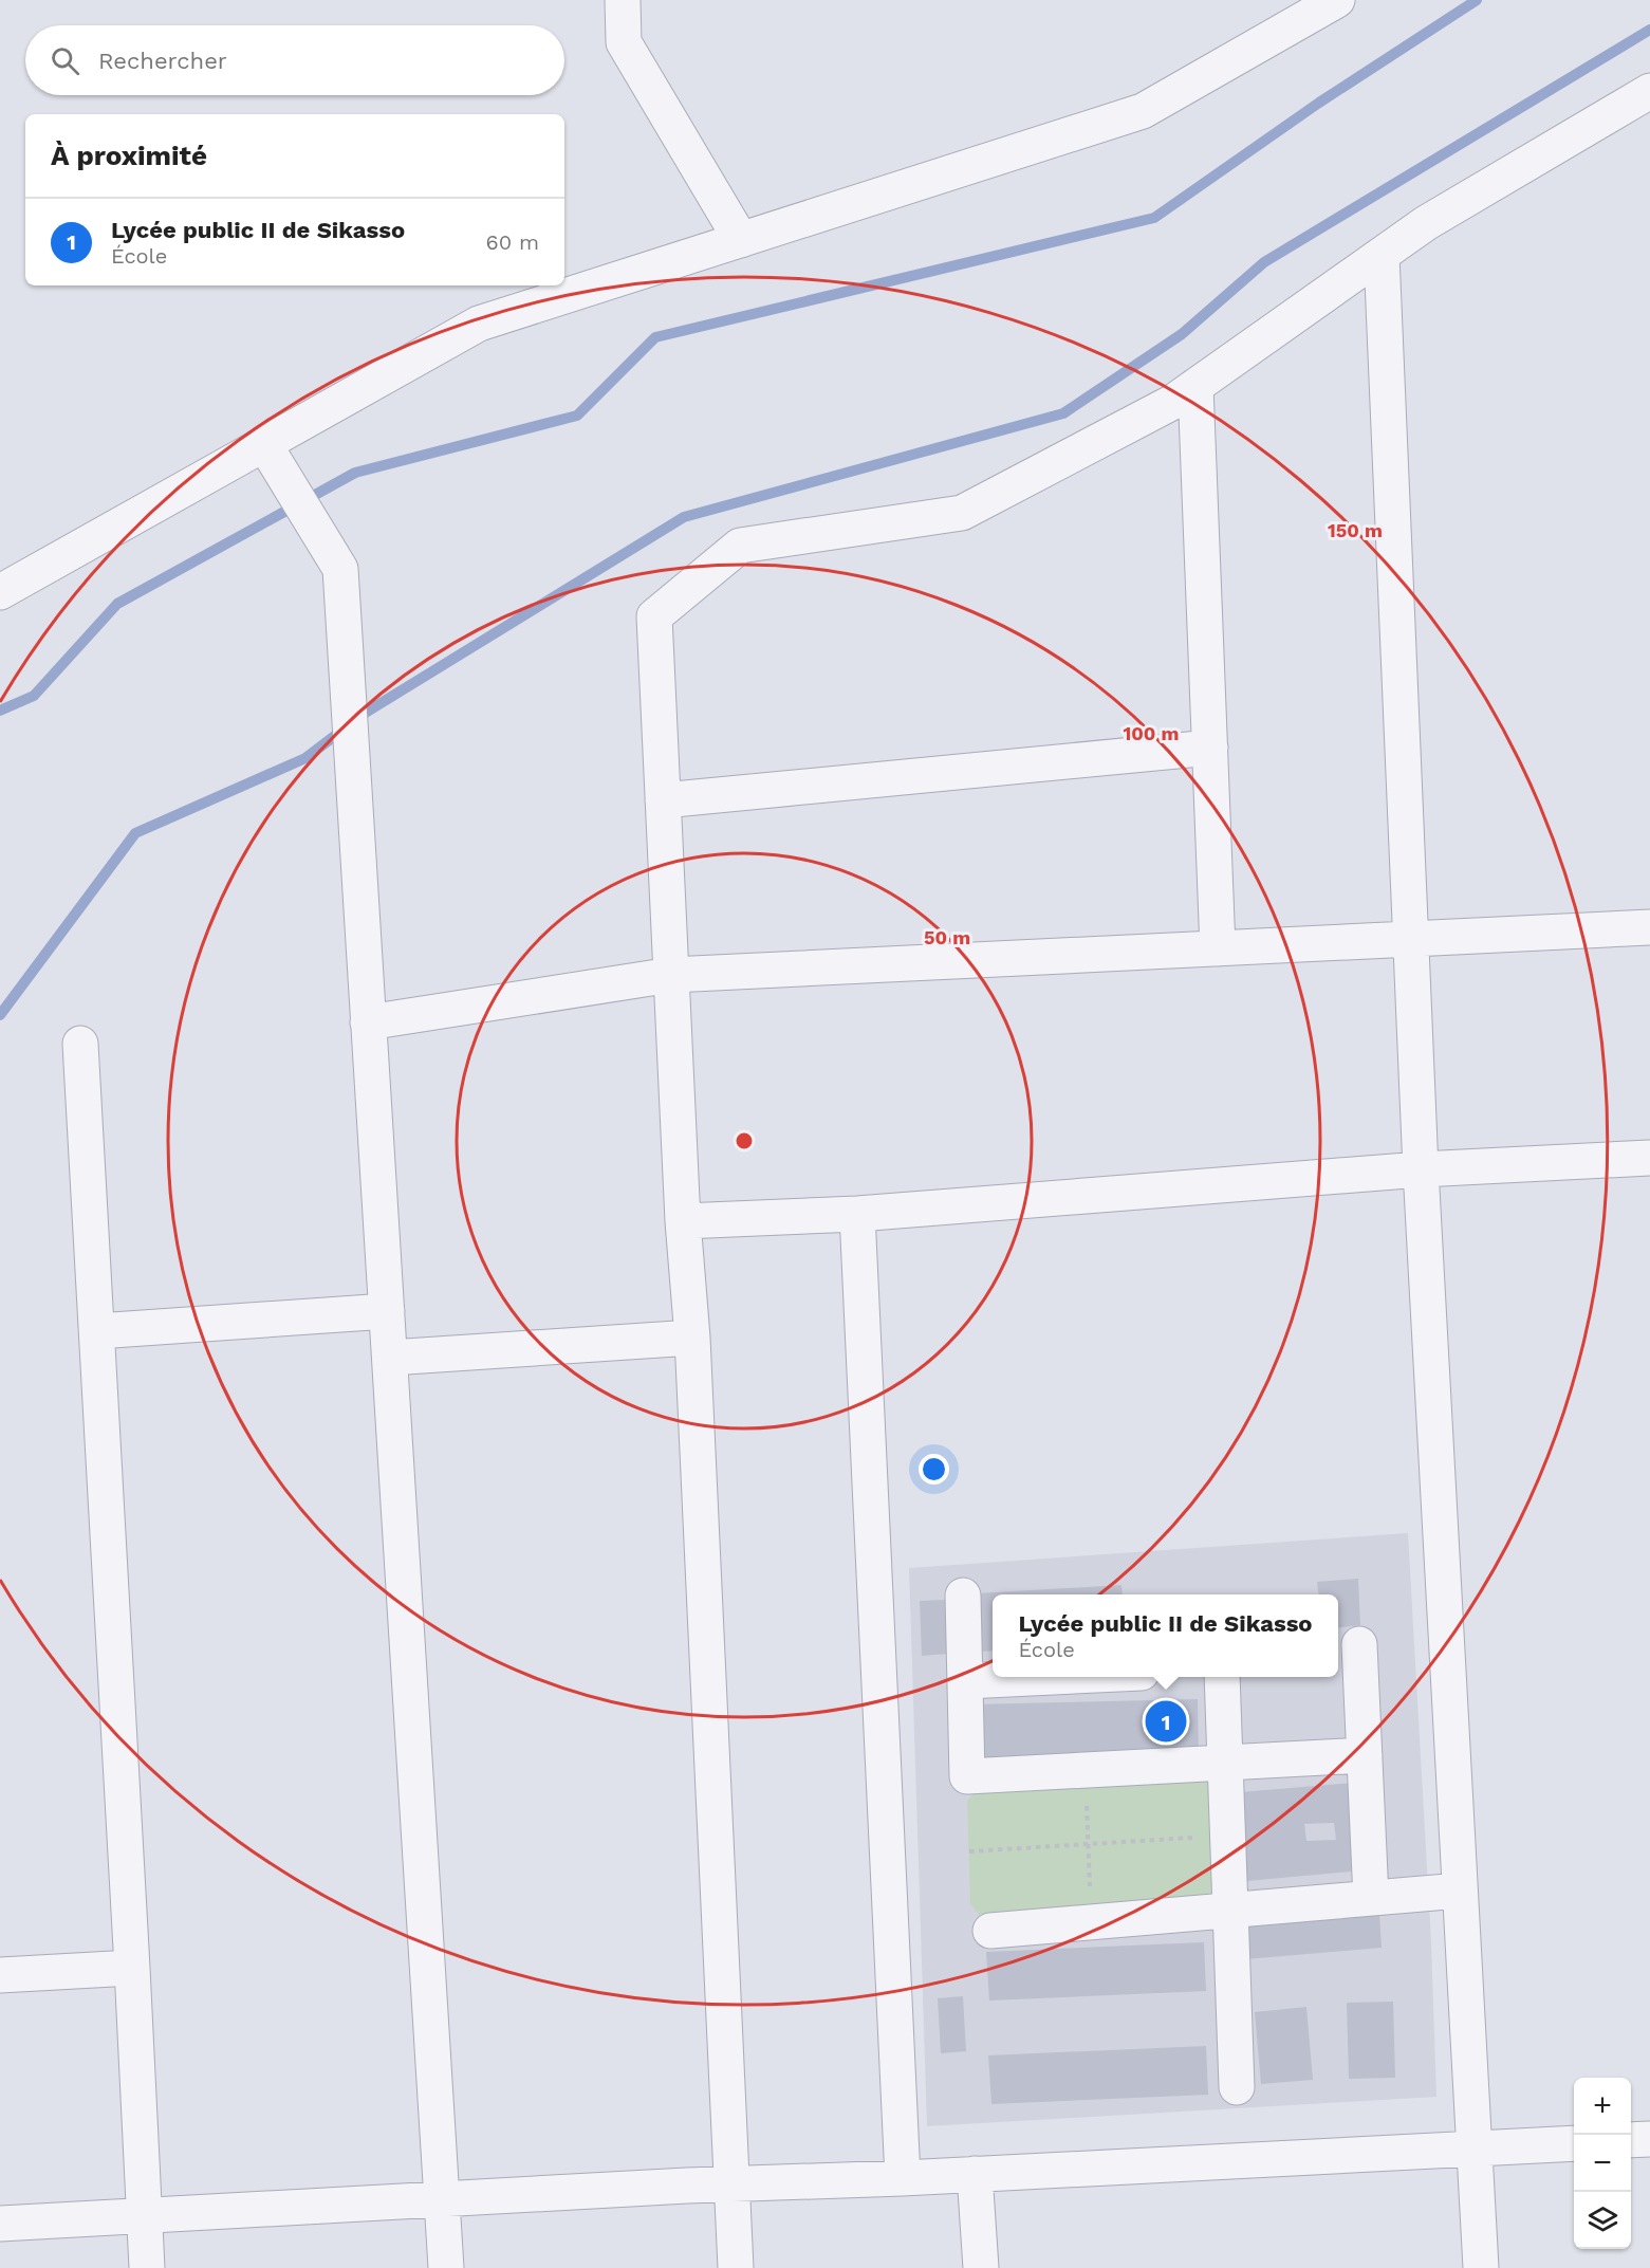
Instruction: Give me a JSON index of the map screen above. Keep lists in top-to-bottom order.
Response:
{
  "page": {
    "search": "Rechercher",
    "heading": "À proximité",
    "list": [
      {
        "mark": "1",
        "name": "Lycée public II de Sikasso",
        "note": "École",
        "value": "60 m"
      }
    ],
    "popup": ["Lycée public II de Sikasso", "École"],
    "pins": "1",
    "map_buttons": ["+", "−"]
  },
  "rings": ["150 m", "100 m", "50 m"]
}
